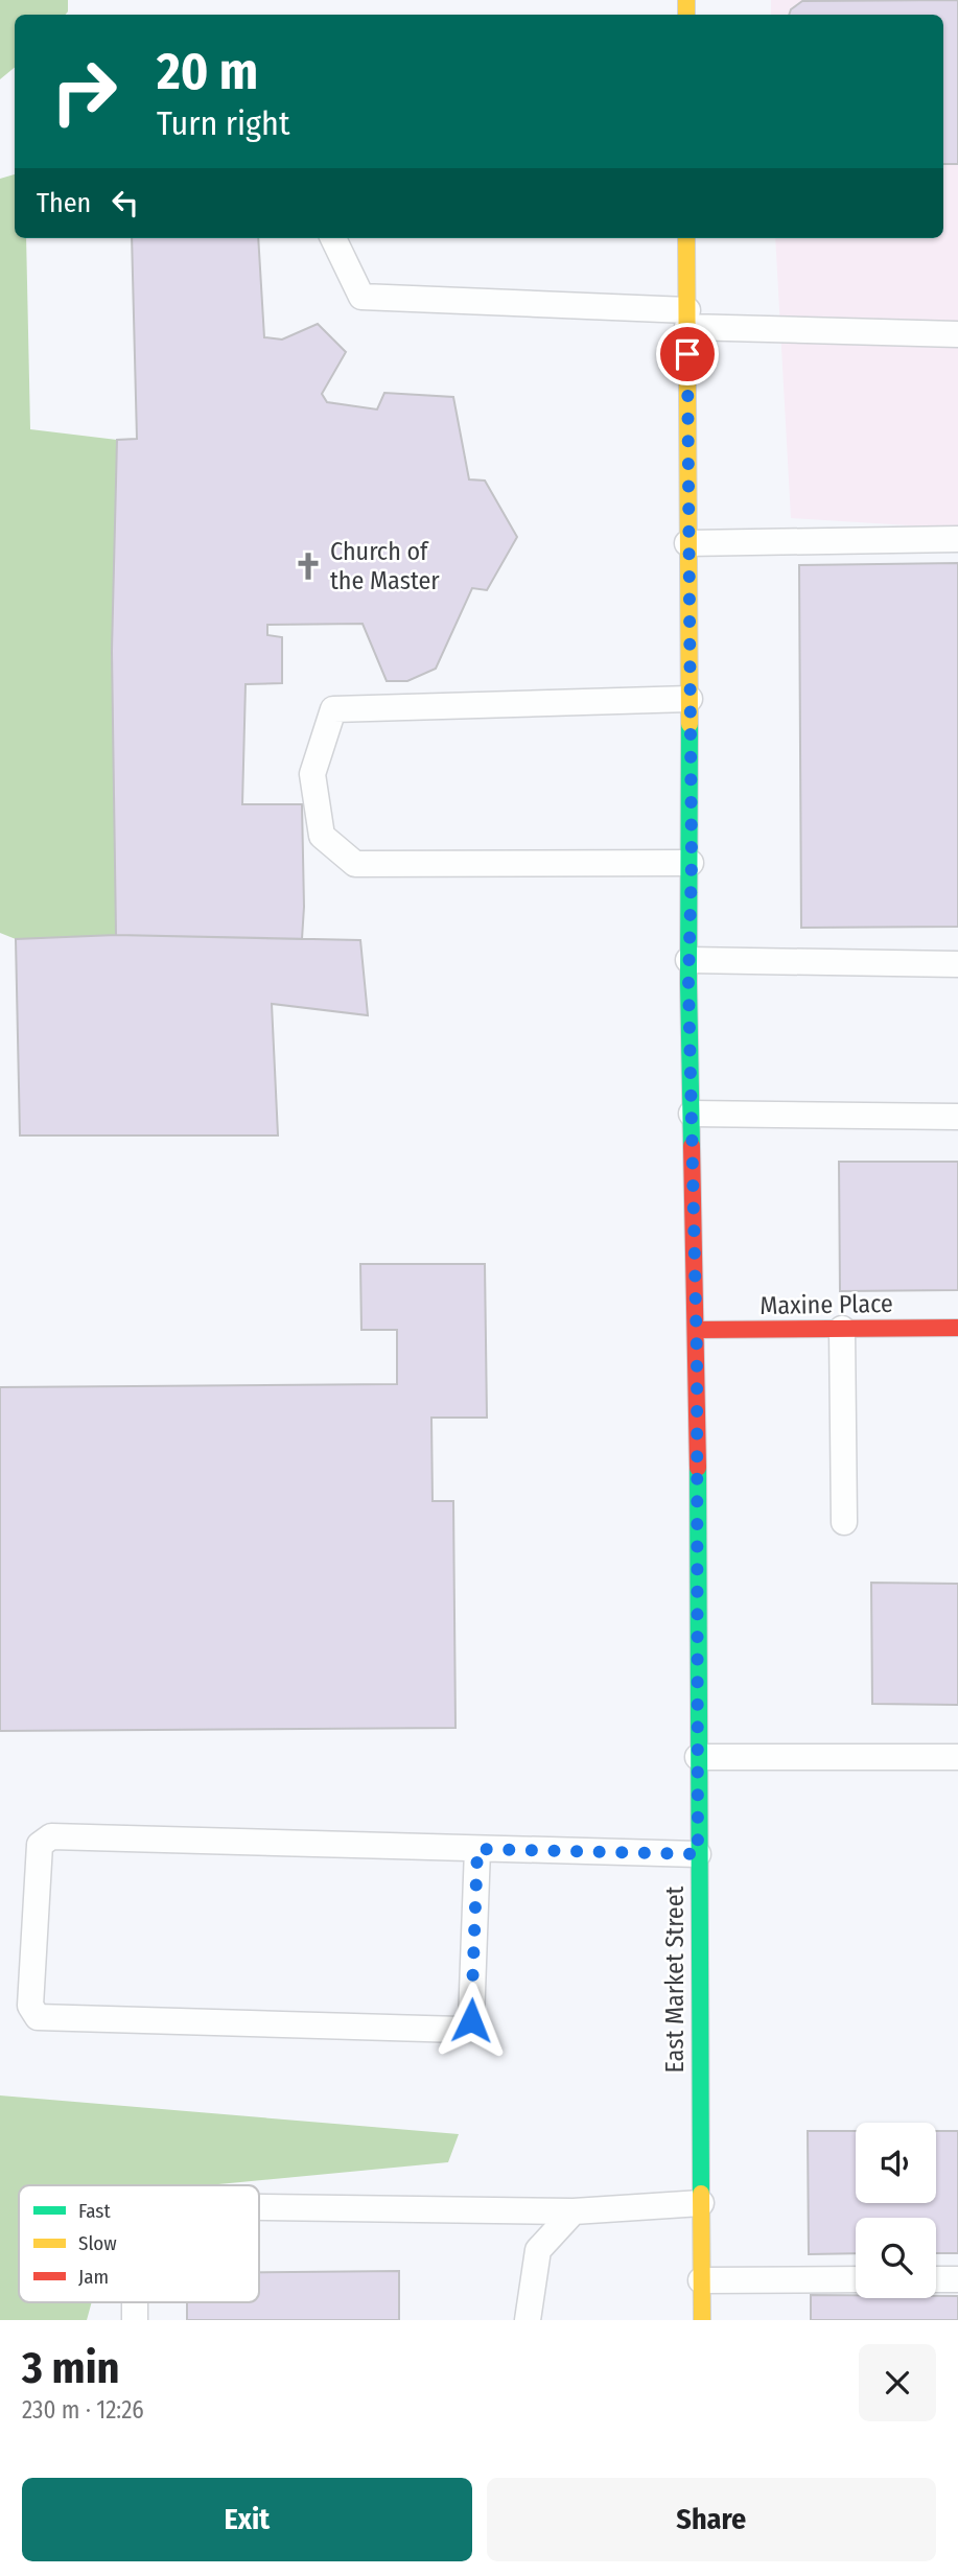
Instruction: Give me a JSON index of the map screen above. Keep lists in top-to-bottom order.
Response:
{
  "streets": {
    "main road": ["Maxine Place", "East Market Street"]
  },
  "crossings": [
    ["Maxine Place", "East Market Street"]
  ],
  "places": {
    "church": ["Church of the Master"]
  },
  "legend": ["Fast", "Slow", "Jam"],
  "page": {
    "turn": ["20 m", "Turn right"],
    "then": "Then",
    "heading": ["3 min", "230 m · 12:26"],
    "buttons": ["Exit", "Share"]
  }
}
